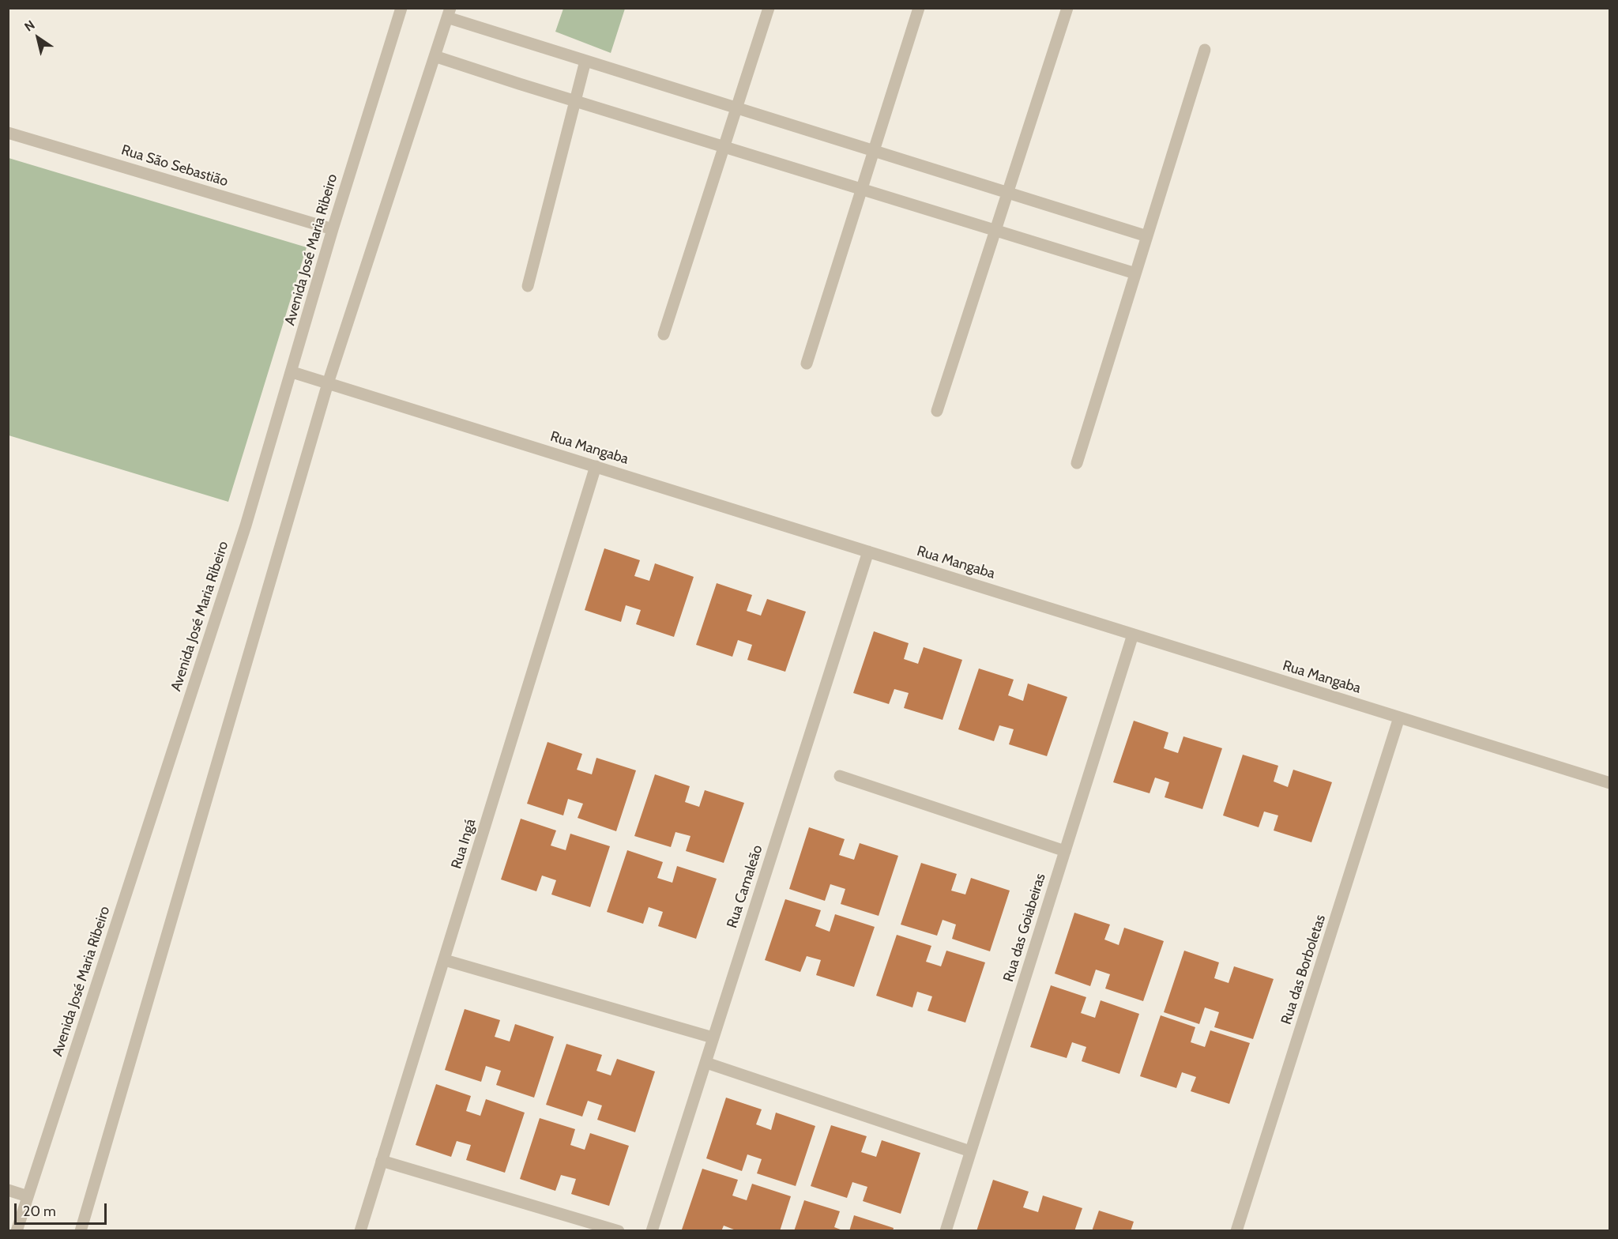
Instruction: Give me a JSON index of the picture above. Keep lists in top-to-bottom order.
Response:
{
  "streets": {
    "street": [
      "Rua São Sebastião",
      "Avenida José Maria Ribeiro",
      "Rua Mangaba",
      "Rua Ingá",
      "Rua Camaleão",
      "Rua das Goiabeiras",
      "Rua das Borboletas"
    ]
  },
  "crossings": [
    ["Rua São Sebastião", "Avenida José Maria Ribeiro"],
    ["Avenida José Maria Ribeiro", "Rua Mangaba"],
    ["Rua Mangaba", "Rua Ingá"],
    ["Rua Mangaba", "Rua Camaleão"],
    ["Rua Mangaba", "Rua das Goiabeiras"],
    ["Rua Mangaba", "Rua das Borboletas"]
  ],
  "scale_bar": "20 m",
  "north": "top left"
}
